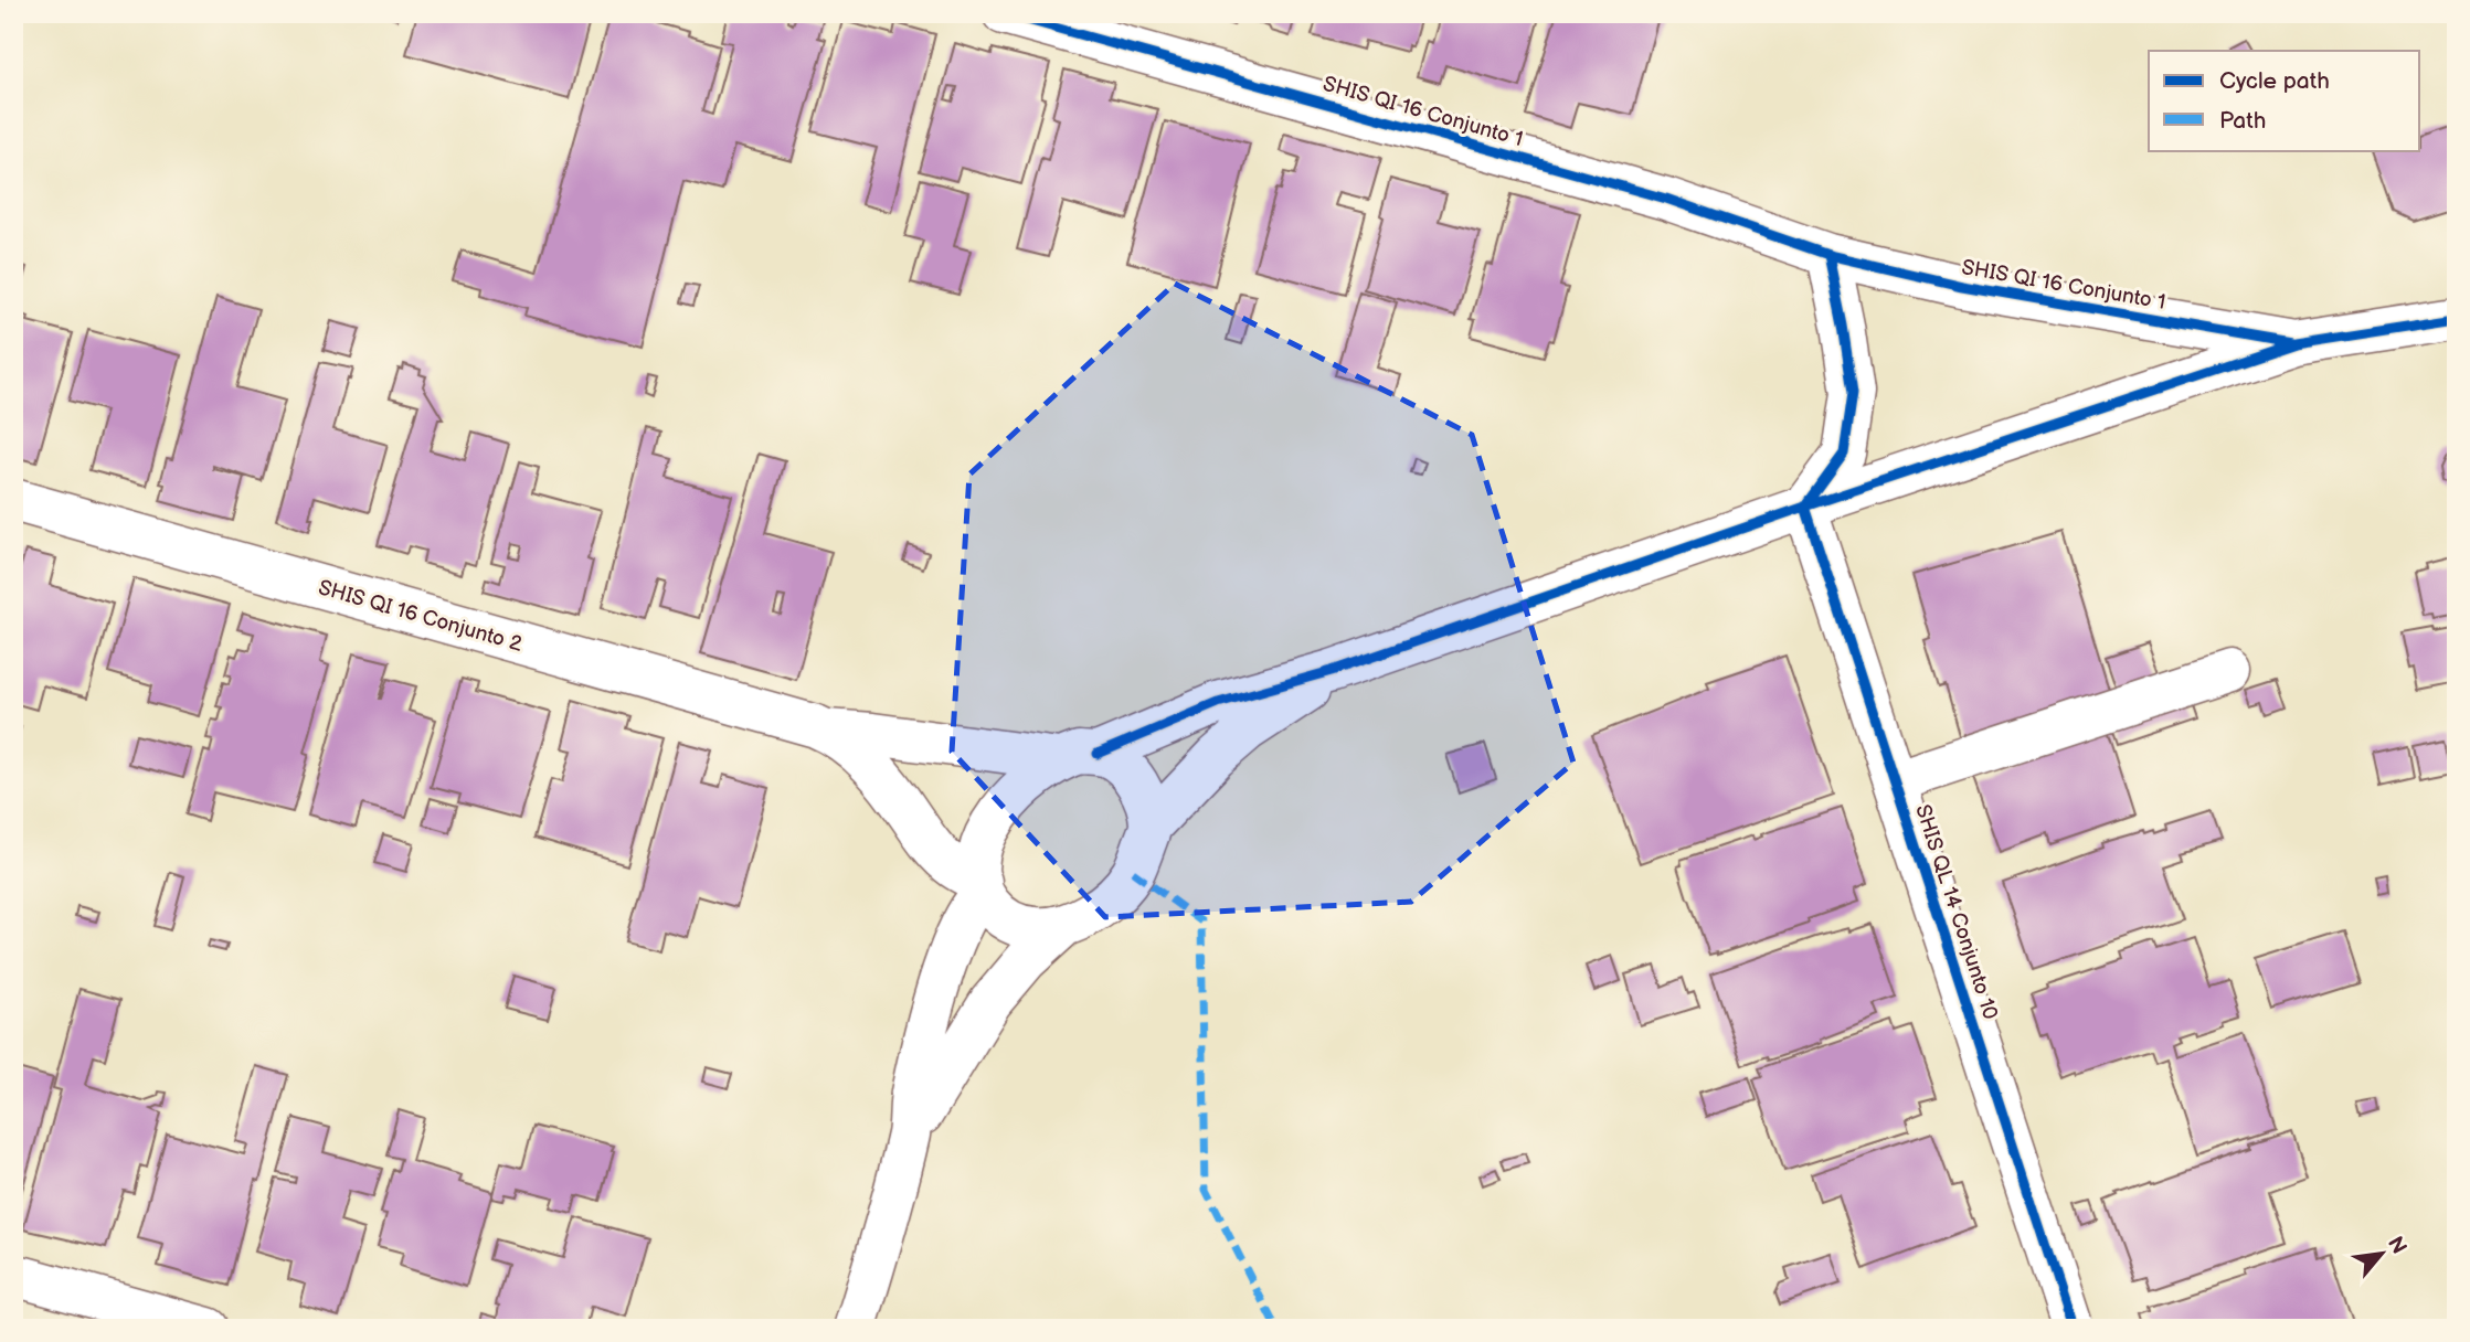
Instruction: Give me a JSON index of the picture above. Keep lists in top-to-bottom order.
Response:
{
  "streets": {
    "street": ["SHIS QI 16 Conjunto 1", "SHIS QI 16 Conjunto 2", "SHIS QL 14 Conjunto 10"]
  },
  "legend": ["Cycle path", "Path"],
  "north": "top right"
}
